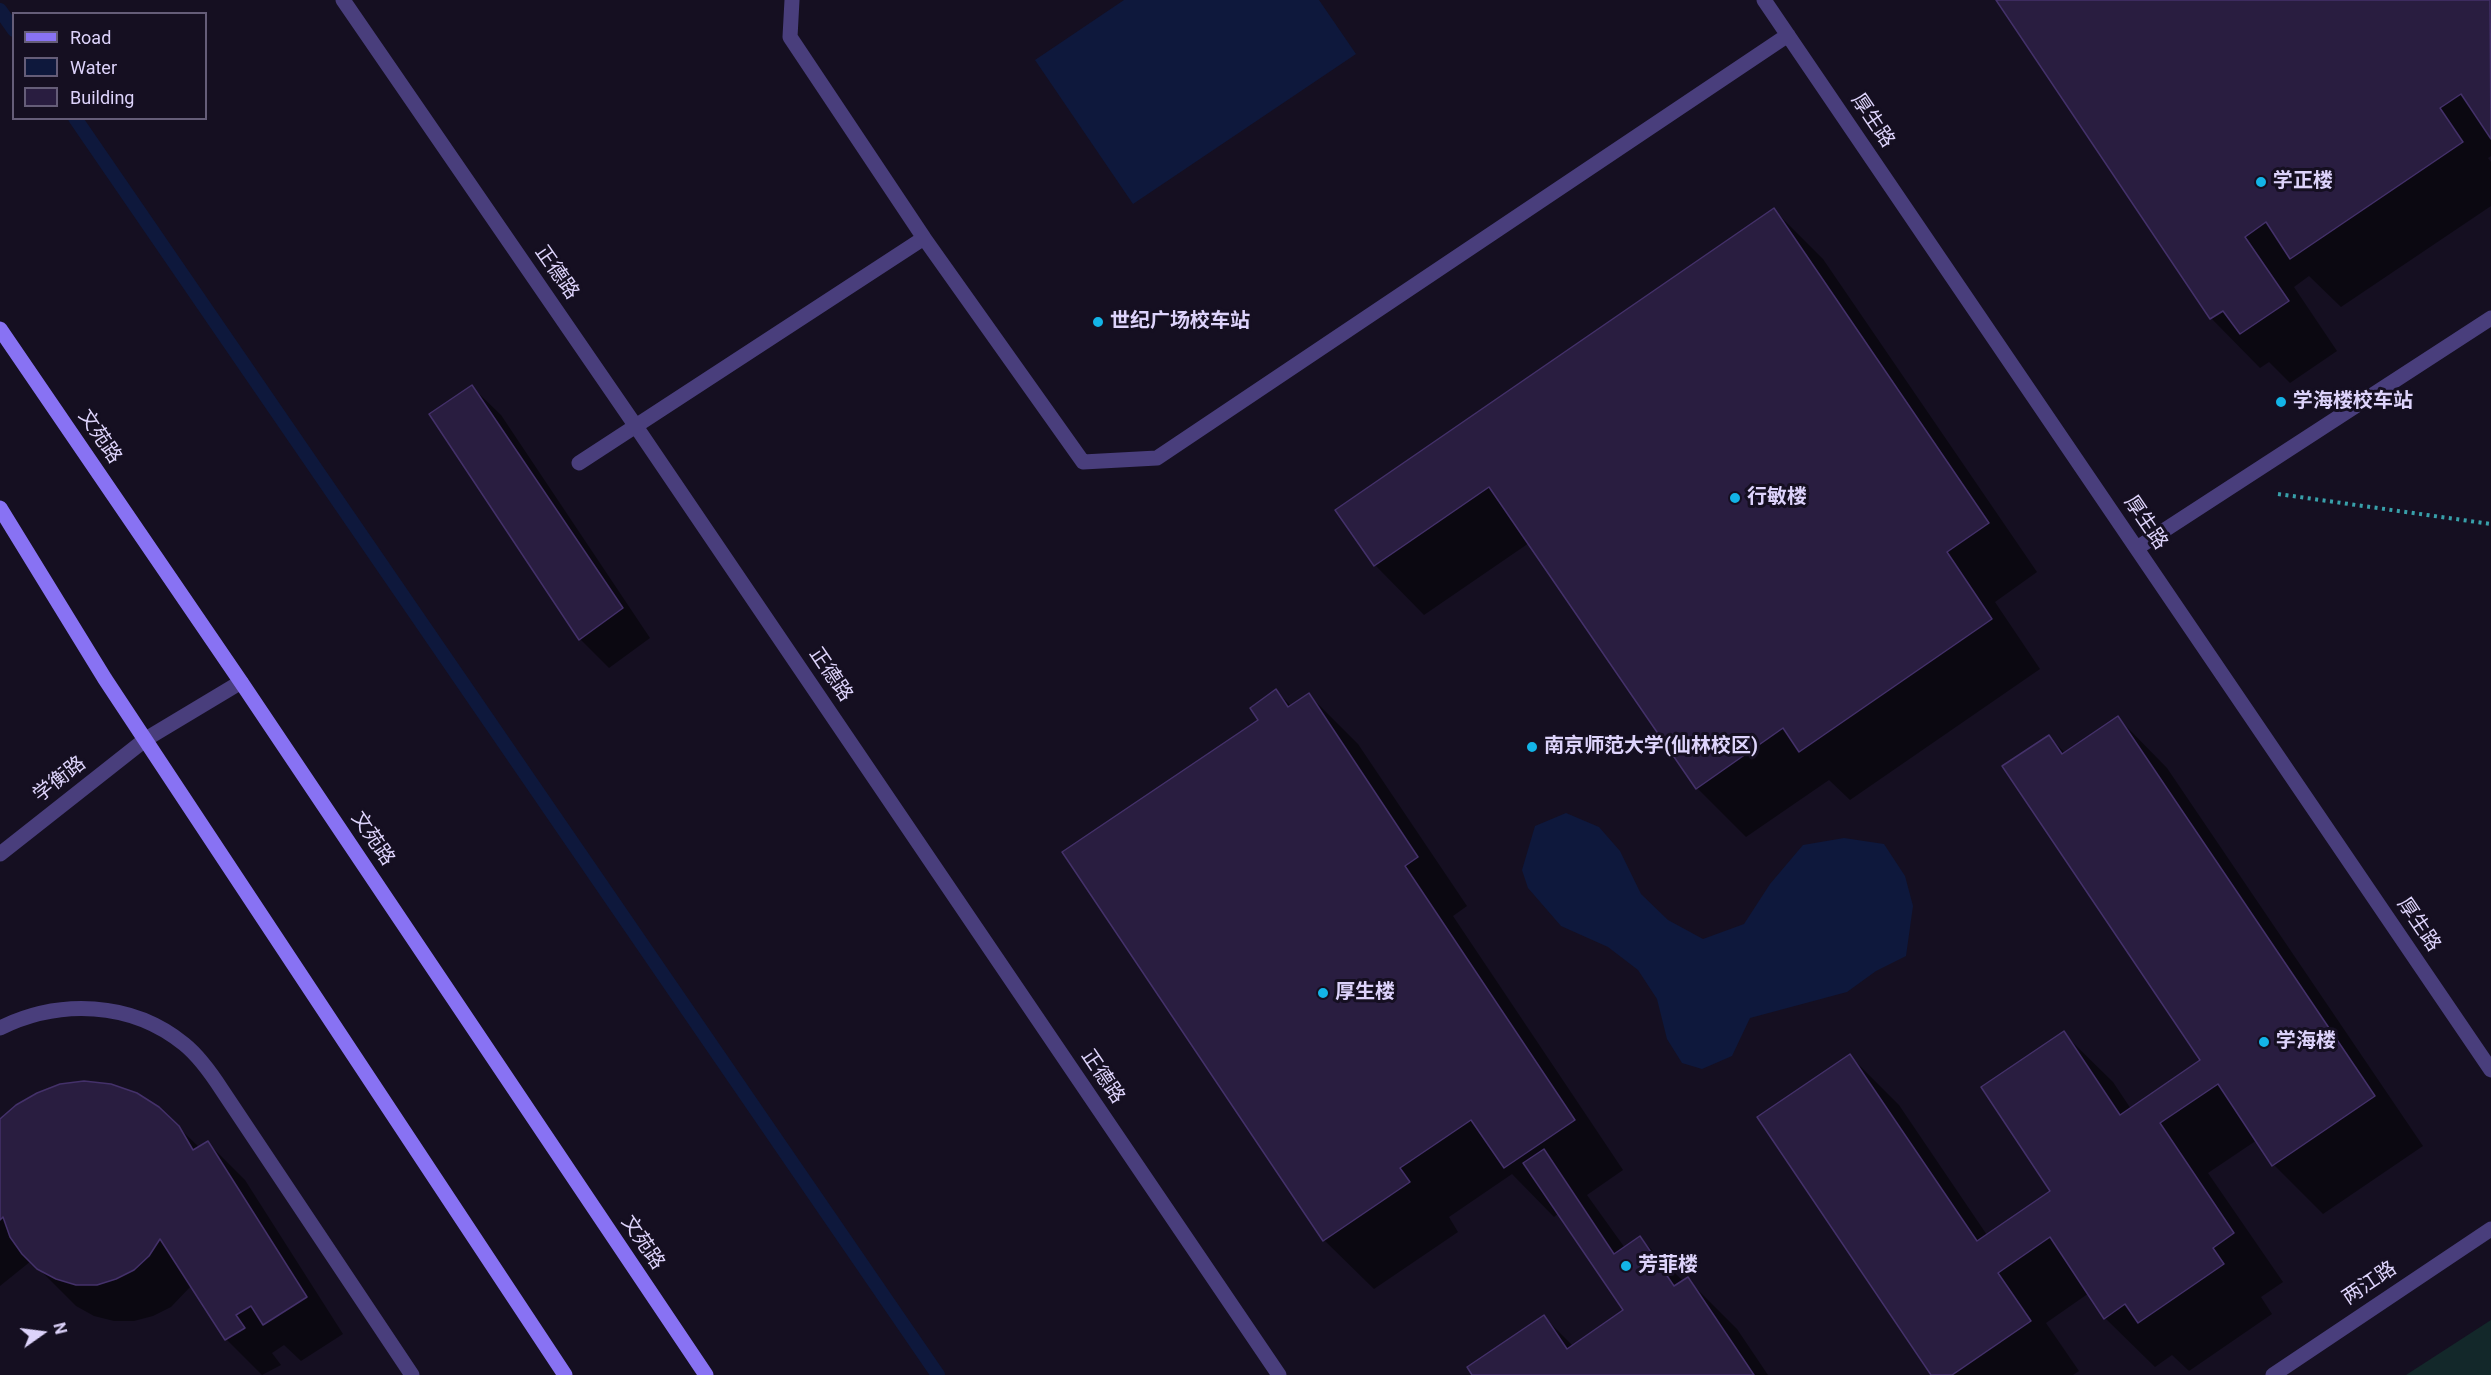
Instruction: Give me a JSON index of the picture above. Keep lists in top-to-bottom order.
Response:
{
  "streets": {
    "main road": ["文苑路"],
    "street": [
      "厚生路",
      "正德路",
      "学衡路",
      "两江路"
    ]
  },
  "crossings": [
    ["文苑路", "学衡路"]
  ],
  "places": [
    "学正楼",
    "世纪广场校车站",
    "学海楼校车站",
    "行敏楼",
    "南京师范大学(仙林校区)",
    "厚生楼",
    "学海楼",
    "芳菲楼"
  ],
  "legend": ["Road", "Water", "Building"],
  "north": "right"
}
